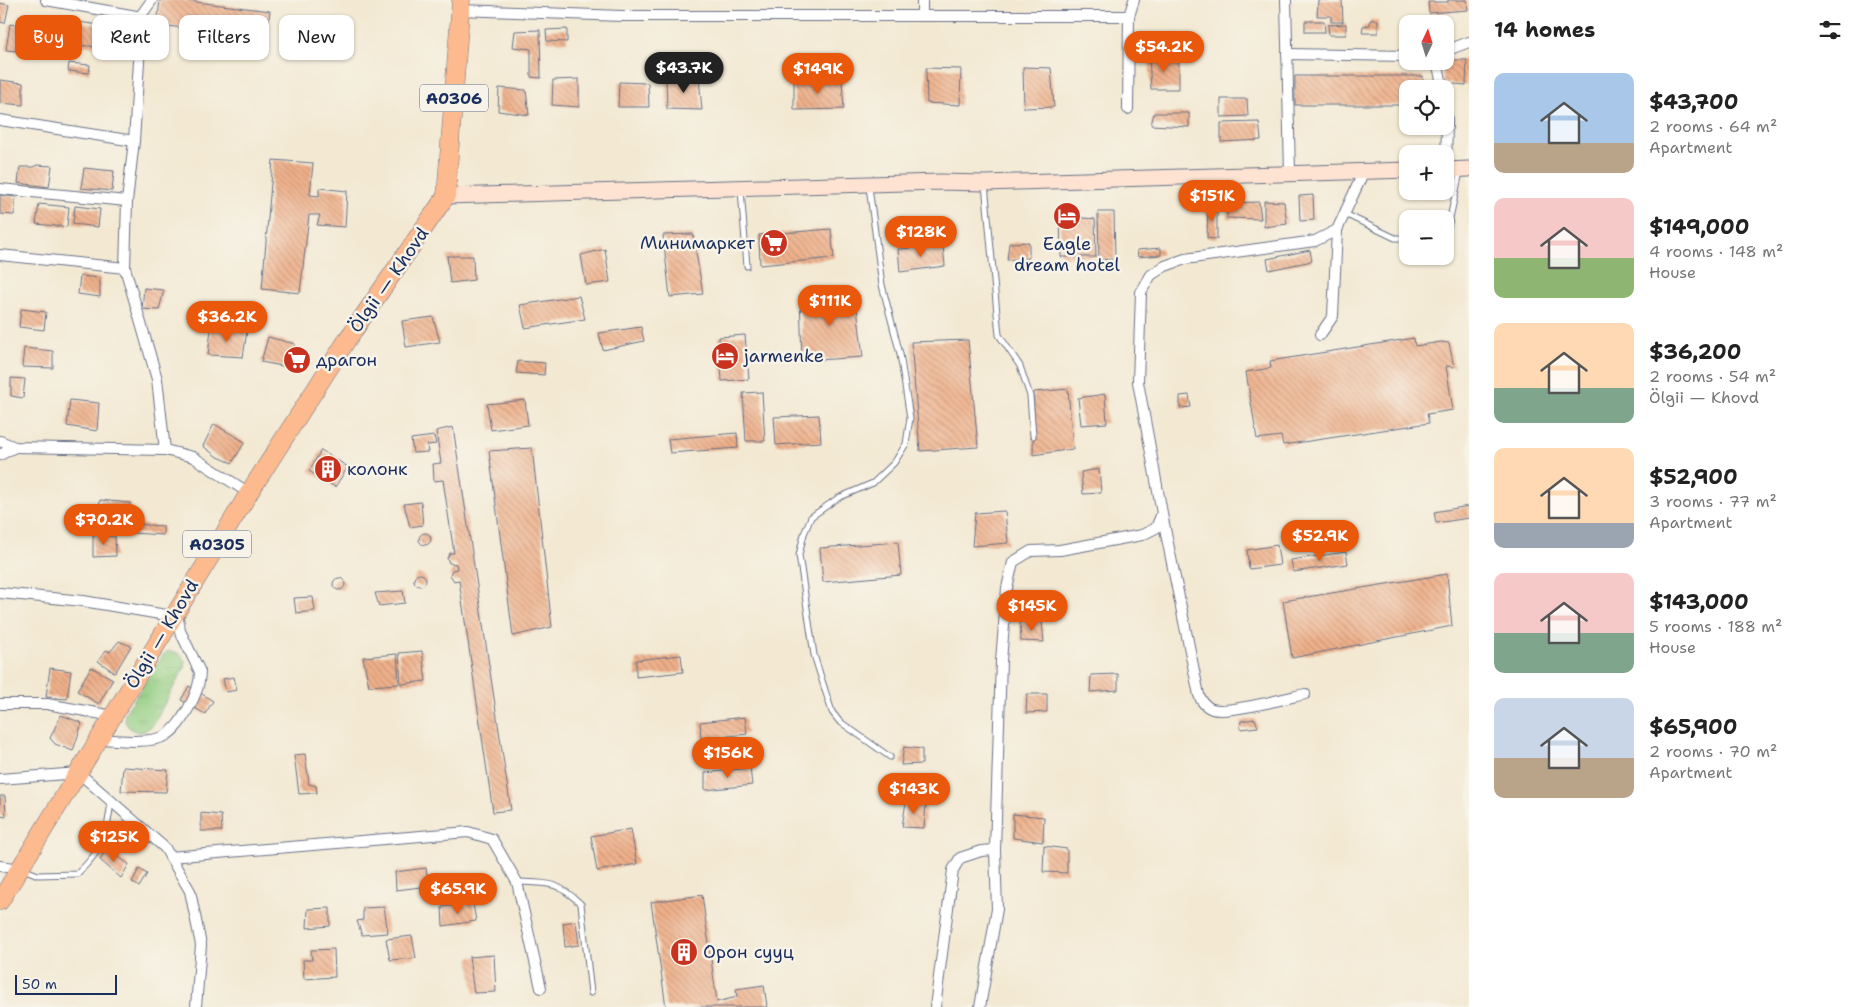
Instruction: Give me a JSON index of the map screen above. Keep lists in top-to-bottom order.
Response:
{
  "streets": {
    "highway": ["A0306", "Ölgii — Khovd", "A0305"]
  },
  "crossings": [
    ["A0306", "Ölgii — Khovd"]
  ],
  "places": {
    "hotel": ["Eagle dream hotel", "jarmenke"],
    "supermarket": ["Минимаркет", "драгон"],
    "building": ["колонк", "Орон сууц"]
  },
  "scale_bar": "50 m",
  "north": "top",
  "page": {
    "heading": "14 homes",
    "map_buttons": ["+", "−"],
    "chip": [
      "Buy",
      "Rent",
      "Filters",
      "New"
    ],
    "price": [
      "$54.2K",
      "$43.7K",
      "$149K",
      "$151K",
      "$128K",
      "$111K",
      "$36.2K",
      "$70.2K",
      "$52.9K",
      "$145K",
      "$156K",
      "$143K",
      "$125K",
      "$65.9K"
    ],
    "list": [
      {
        "name": "$43,700",
        "note": "2 rooms · 64 m² · Apartment"
      },
      {
        "name": "$149,000",
        "note": "4 rooms · 148 m² · House"
      },
      {
        "name": "$36,200",
        "note": "2 rooms · 54 m² · Ölgii — Khovd"
      },
      {
        "name": "$52,900",
        "note": "3 rooms · 77 m² · Apartment"
      },
      {
        "name": "$143,000",
        "note": "5 rooms · 188 m² · House"
      },
      {
        "name": "$65,900",
        "note": "2 rooms · 70 m² · Apartment"
      }
    ],
    "scale": "50 m"
  }
}
